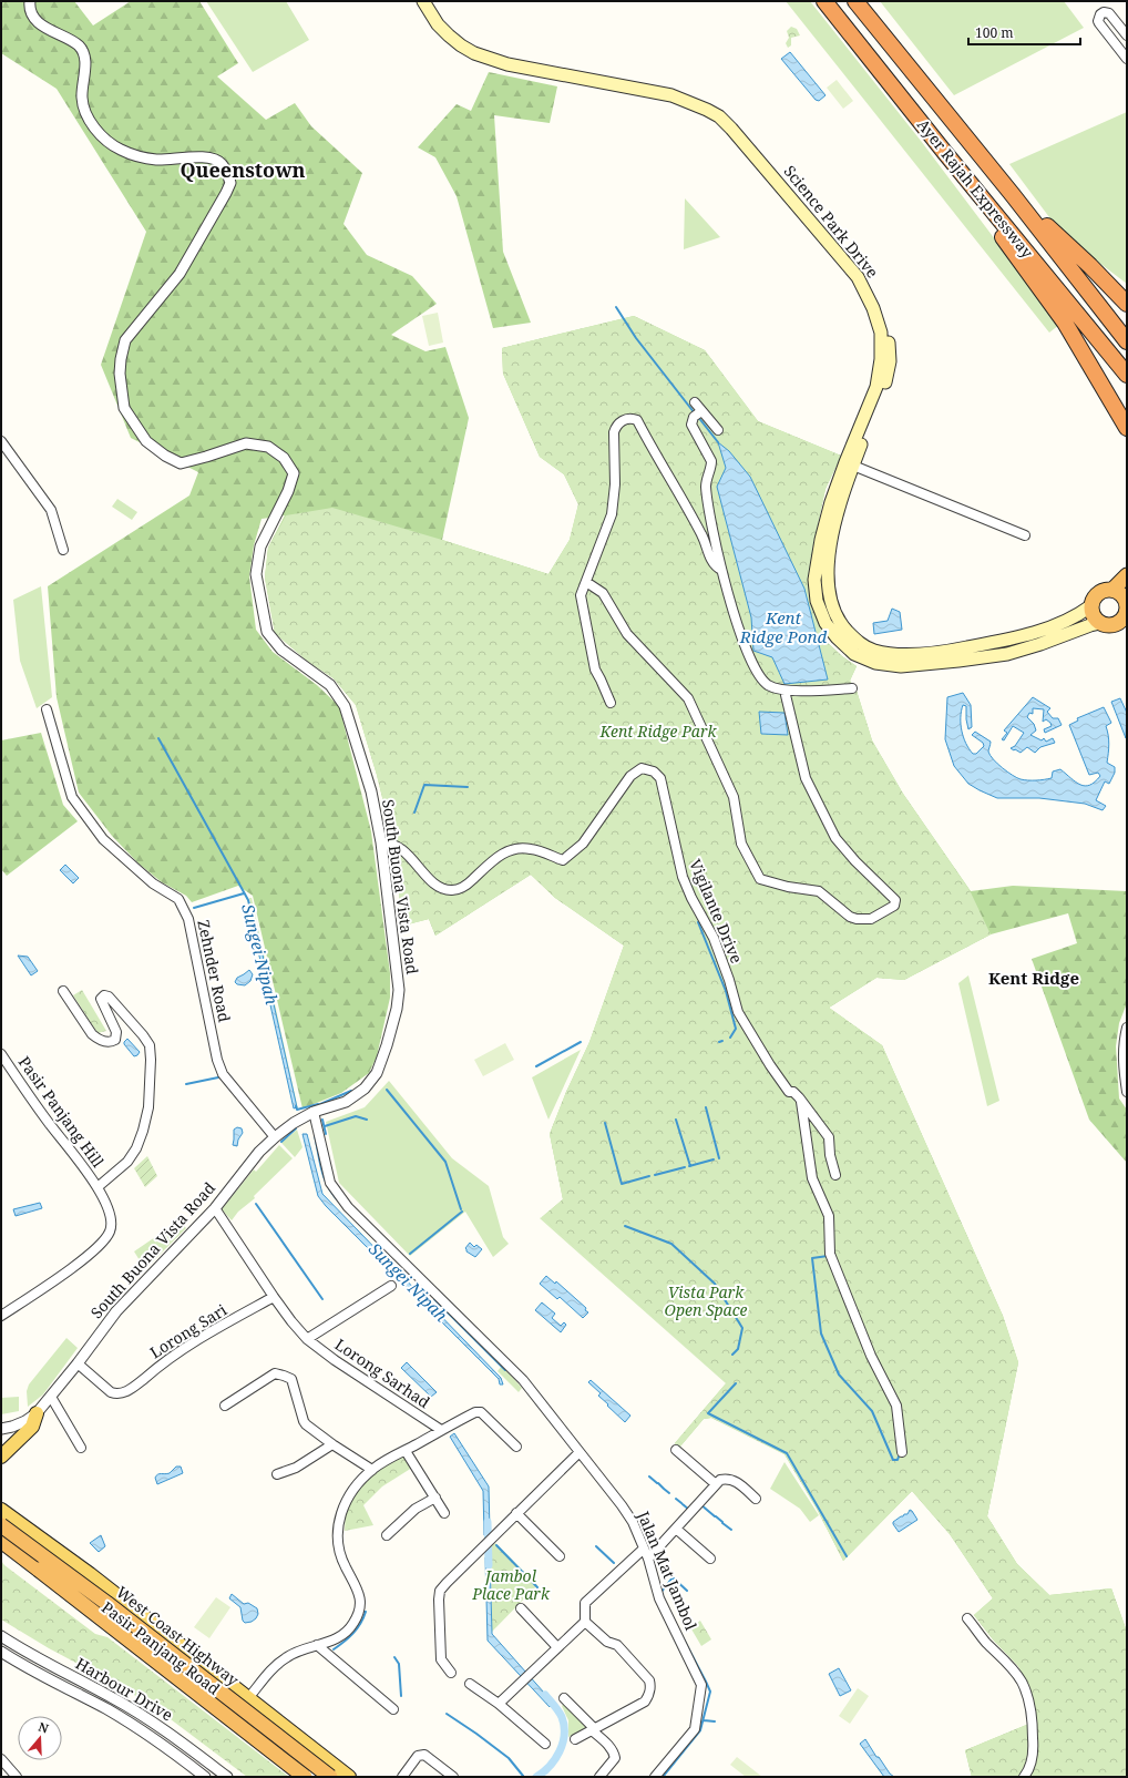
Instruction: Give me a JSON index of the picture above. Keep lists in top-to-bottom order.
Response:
{
  "streets": {
    "highway": ["Ayer Rajah Expressway", "West Coast Highway"],
    "main road": ["Science Park Drive", "Pasir Panjang Road"],
    "street": [
      "South Buona Vista Road",
      "Vigilante Drive",
      "Zehnder Road",
      "Pasir Panjang Hill",
      "Lorong Sari",
      "Lorong Sarhad",
      "Jalan Mat Jambol",
      "Harbour Drive"
    ]
  },
  "crossings": [
    ["South Buona Vista Road", "Vigilante Drive"],
    ["South Buona Vista Road", "Zehnder Road"],
    ["South Buona Vista Road", "Lorong Sari"],
    ["South Buona Vista Road", "Lorong Sarhad"],
    ["Lorong Sari", "Lorong Sarhad"],
    ["West Coast Highway", "Pasir Panjang Road"]
  ],
  "districts": ["Queenstown", "Kent Ridge"],
  "water": ["Kent Ridge Pond", "Sungei Nipah"],
  "parks": ["Kent Ridge Park", "Vista Park Open Space", "Jambol Place Park"],
  "scale_bar": "100 m",
  "north": "top"
}
